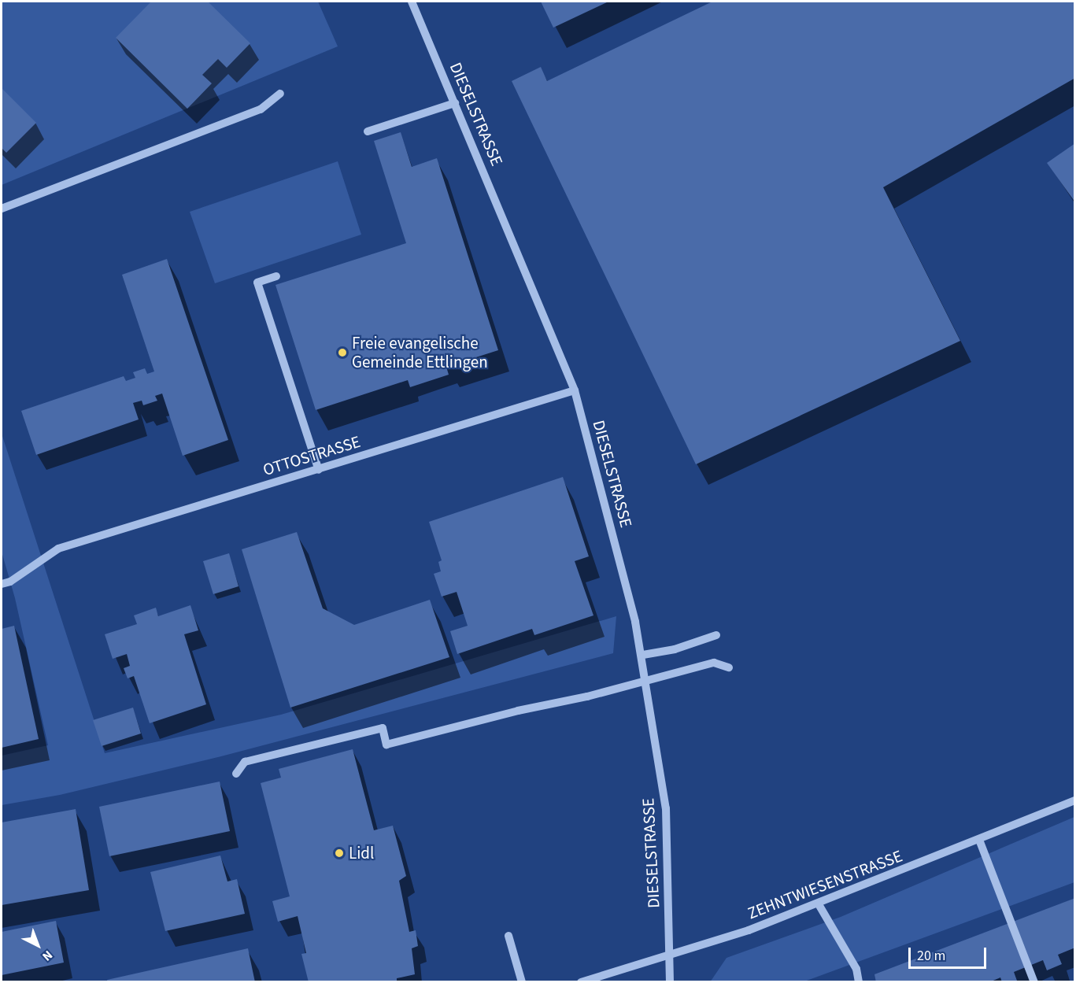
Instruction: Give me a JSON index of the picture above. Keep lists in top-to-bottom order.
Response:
{
  "streets": {
    "street": ["DIESELSTRASSE", "OTTOSTRASSE", "ZEHNTWIESENSTRASSE"]
  },
  "crossings": [
    ["DIESELSTRASSE", "OTTOSTRASSE"],
    ["DIESELSTRASSE", "ZEHNTWIESENSTRASSE"]
  ],
  "places": ["Freie evangelische Gemeinde Ettlingen", "Lidl"],
  "scale_bar": "20 m",
  "north": "bottom right"
}
